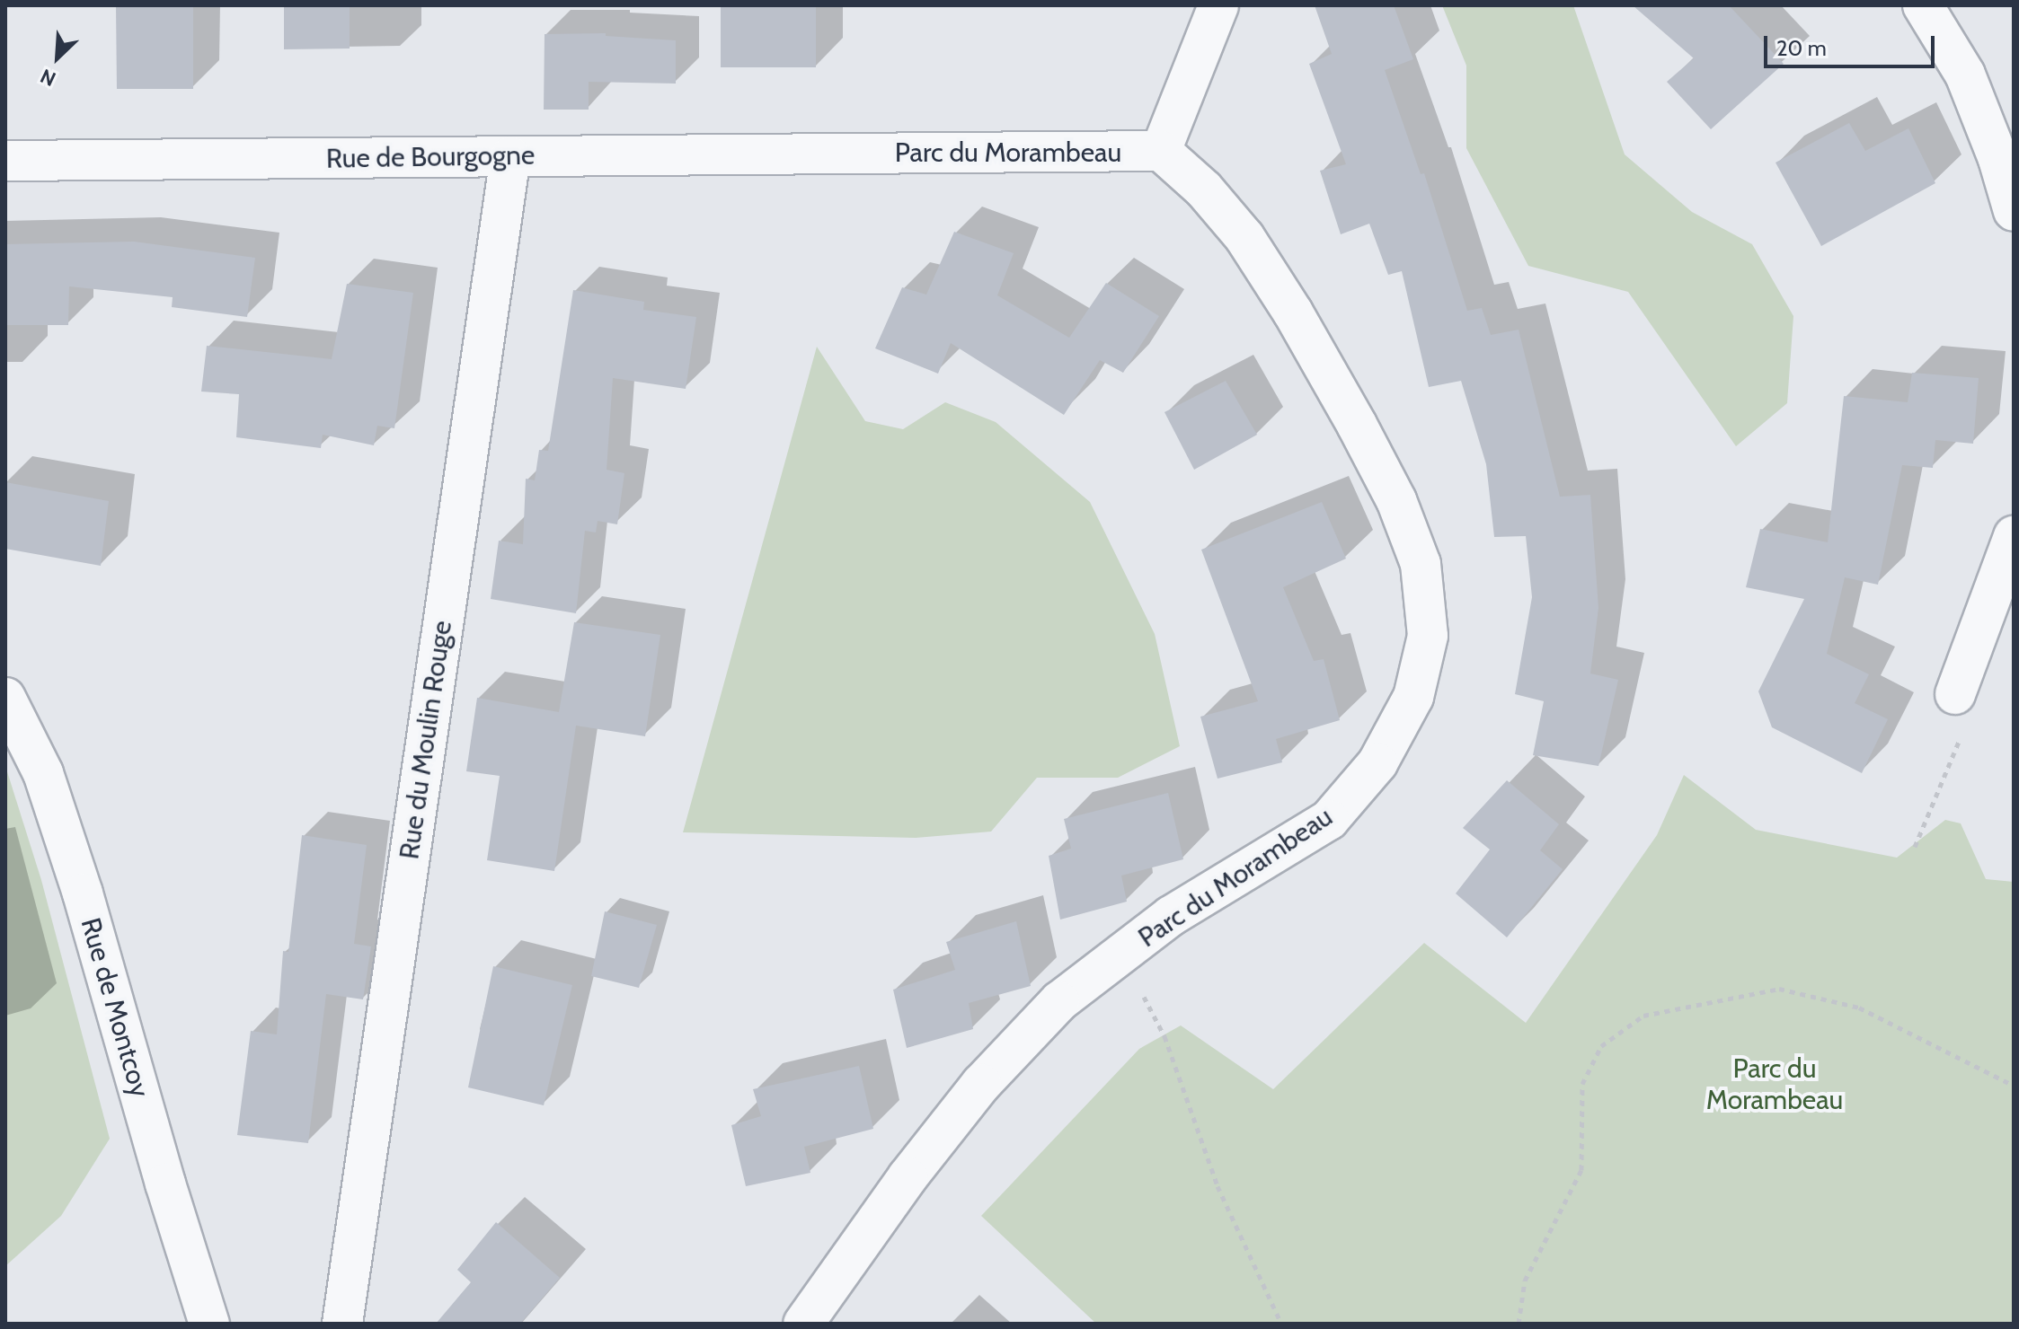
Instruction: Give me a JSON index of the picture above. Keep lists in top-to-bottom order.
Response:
{
  "streets": {
    "street": [
      "Parc du Morambeau",
      "Rue de Bourgogne",
      "Rue du Moulin Rouge",
      "Rue de Montcoy"
    ]
  },
  "crossings": [
    ["Parc du Morambeau", "Rue de Bourgogne"],
    ["Rue de Bourgogne", "Rue du Moulin Rouge"]
  ],
  "parks": ["Parc du Morambeau"],
  "scale_bar": "20 m",
  "north": "bottom left"
}
